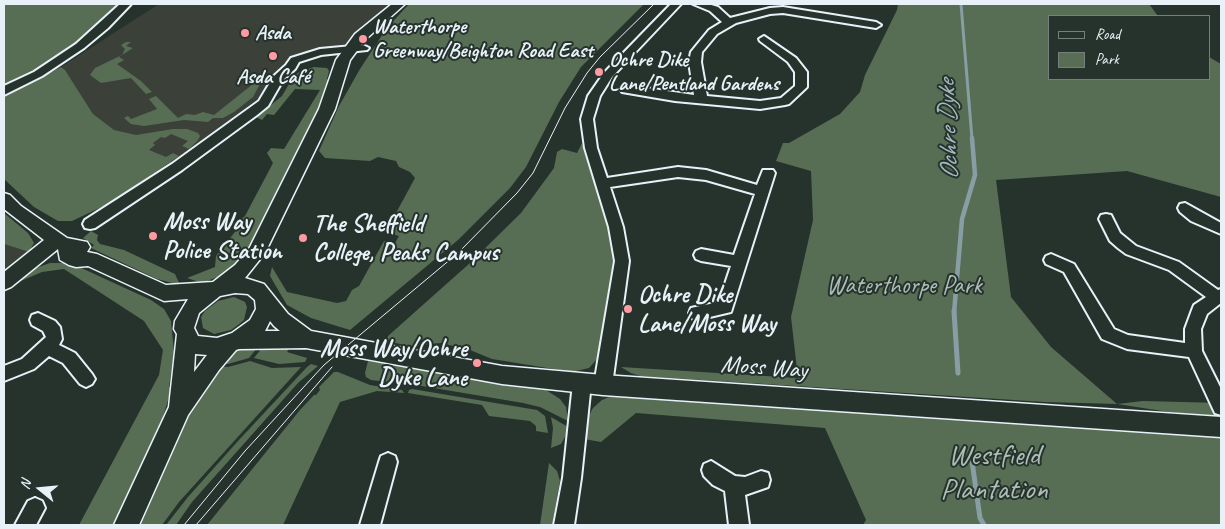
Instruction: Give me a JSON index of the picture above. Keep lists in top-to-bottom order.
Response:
{
  "streets": {
    "street": ["Moss Way"]
  },
  "water": ["Ochre Dyke"],
  "parks": ["Waterthorpe Park", "Westfield Plantation"],
  "places": [
    "Asda",
    "Waterthorpe Greenway/Beighton Road East",
    "Asda Café",
    "Ochre Dike Lane/Pentland Gardens",
    "Moss Way Police Station",
    "The Sheffield College, Peaks Campus",
    "Ochre Dike Lane/Moss Way",
    "Moss Way/Ochre Dyke Lane"
  ],
  "legend": ["Road", "Park"],
  "north": "left"
}
